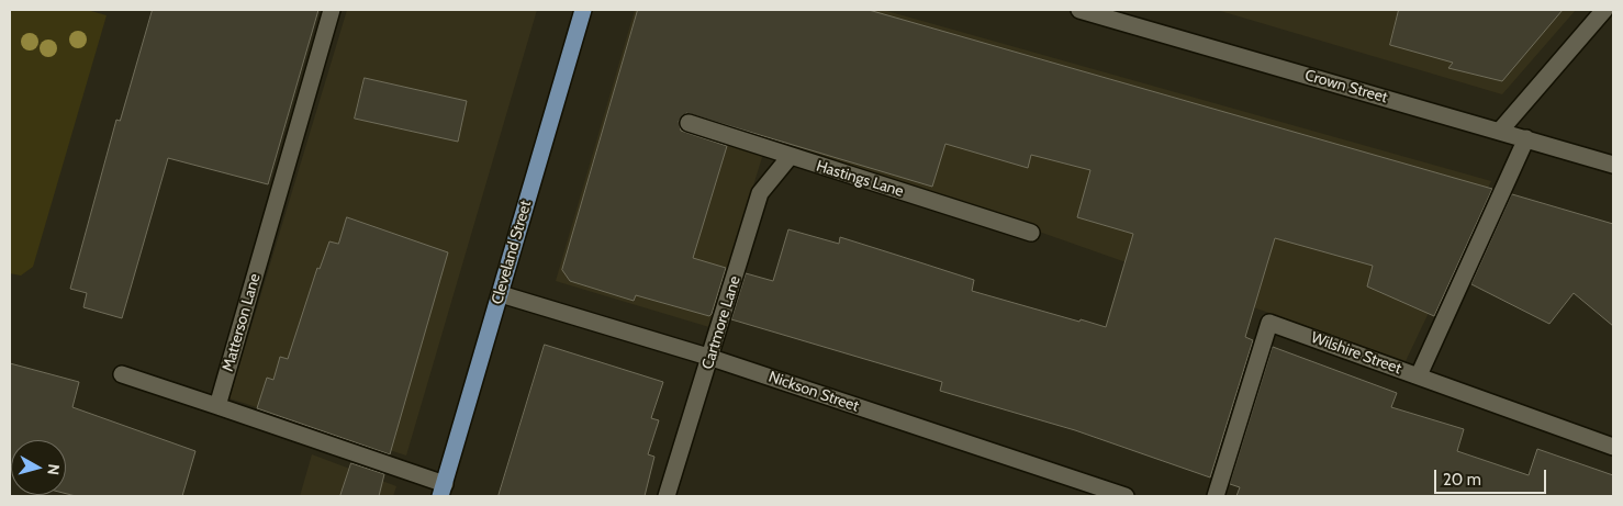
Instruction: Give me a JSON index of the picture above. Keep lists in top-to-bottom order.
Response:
{
  "streets": {
    "main road": ["Cleveland Street"],
    "street": [
      "Crown Street",
      "Hastings Lane",
      "Matterson Lane",
      "Cartmore Lane",
      "Wilshire Street",
      "Nickson Street"
    ]
  },
  "crossings": [
    ["Hastings Lane", "Cartmore Lane"],
    ["Cleveland Street", "Nickson Street"],
    ["Cartmore Lane", "Nickson Street"]
  ],
  "scale_bar": "20 m",
  "north": "right"
}
